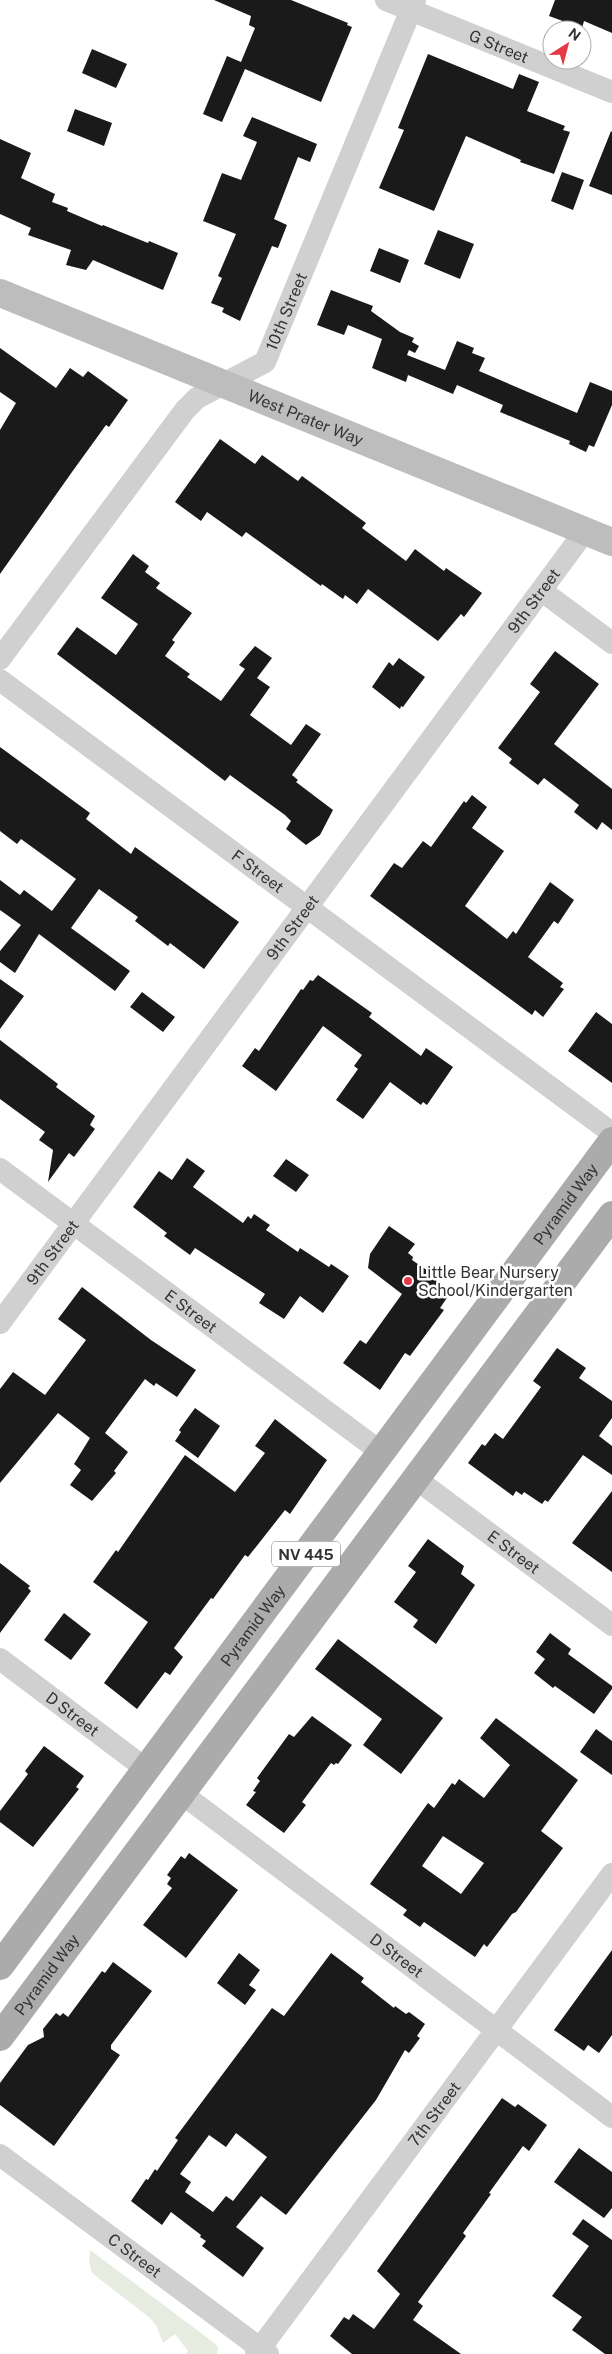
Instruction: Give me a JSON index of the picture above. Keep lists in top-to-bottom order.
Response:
{
  "streets": {
    "main road": ["West Prater Way", "Pyramid Way", "NV 445"],
    "street": [
      "G Street",
      "10th Street",
      "9th Street",
      "F Street",
      "E Street",
      "D Street",
      "7th Street",
      "C Street"
    ]
  },
  "crossings": [
    ["G Street", "10th Street"],
    ["10th Street", "West Prater Way"],
    ["West Prater Way", "9th Street"],
    ["9th Street", "F Street"],
    ["9th Street", "E Street"],
    ["Pyramid Way", "E Street"],
    ["Pyramid Way", "D Street"],
    ["D Street", "7th Street"],
    ["7th Street", "C Street"]
  ],
  "places": ["Little Bear Nursery School/Kindergarten"],
  "north": "top right"
}
